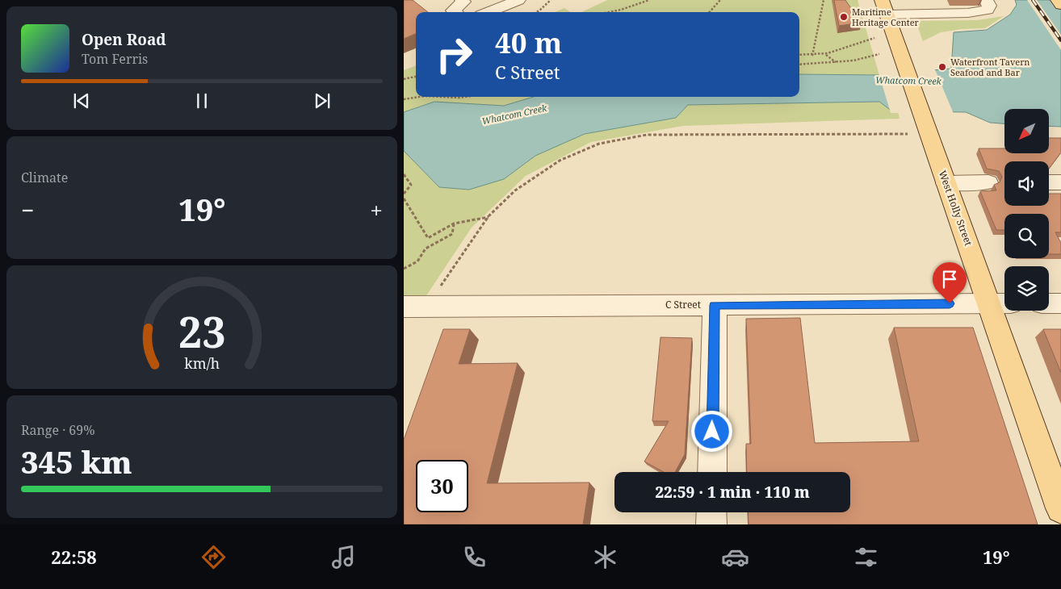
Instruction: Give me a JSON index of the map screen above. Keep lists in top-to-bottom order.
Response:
{
  "streets": {
    "main road": ["West Holly Street"],
    "street": ["C Street"]
  },
  "crossings": [
    ["West Holly Street", "C Street"]
  ],
  "water": ["Whatcom Creek"],
  "places": ["Maritime Heritage Center", "Waterfront Tavern Seafood and Bar"],
  "north": "bottom left",
  "page": {
    "turn": ["40 m", "C Street"],
    "song": ["Open Road", "Tom Ferris"],
    "tile": [
      "Climate",
      ["Range · 69%", "345 km"]
    ],
    "heat": ["−", "19°", "+"],
    "limit": "30",
    "trip": "22:59 · 1 min · 110 m",
    "tabs": ["22:58", "19°"],
    "gauge": ["23", "km/h"]
  }
}
